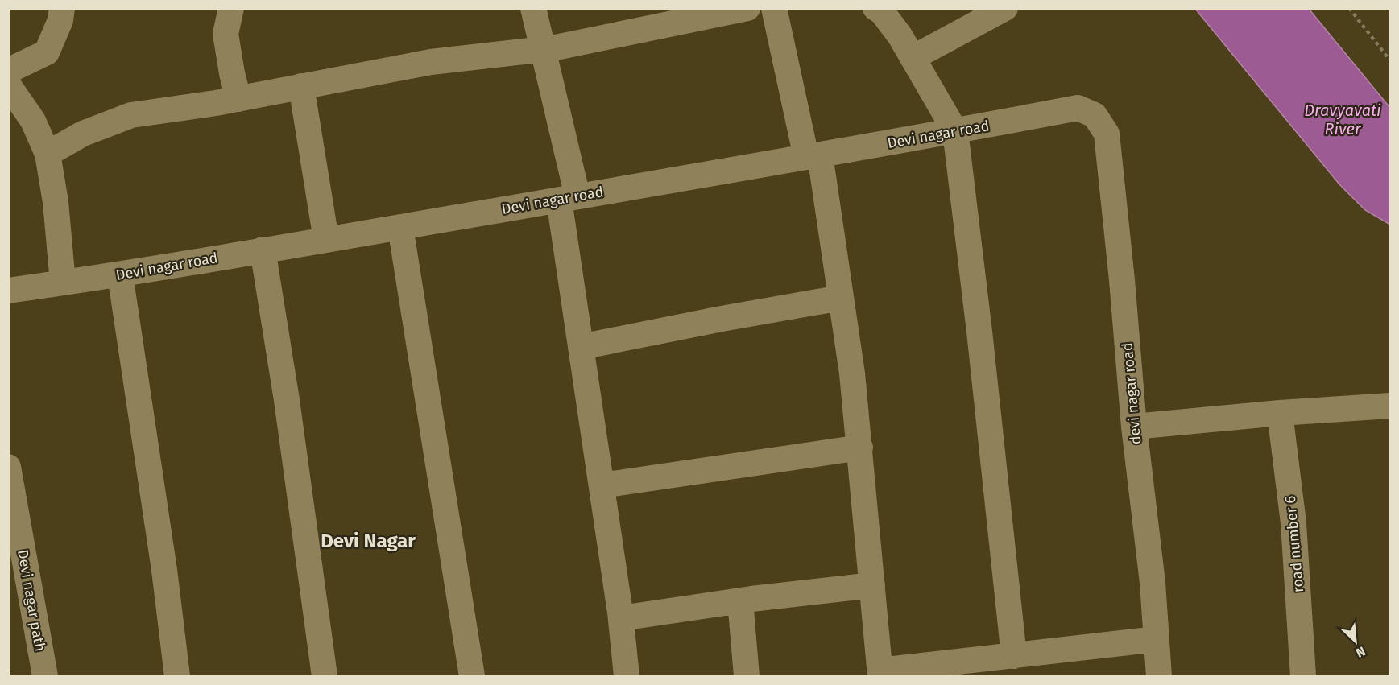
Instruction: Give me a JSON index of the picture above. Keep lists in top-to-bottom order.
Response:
{
  "streets": {
    "street": [
      "Devi nagar road",
      "devi nagar road",
      "road number 6",
      "Devi nagar path"
    ]
  },
  "crossings": [
    ["Devi nagar road", "devi nagar road"]
  ],
  "districts": ["Devi Nagar"],
  "water": ["Dravyavati River"],
  "north": "bottom right"
}
